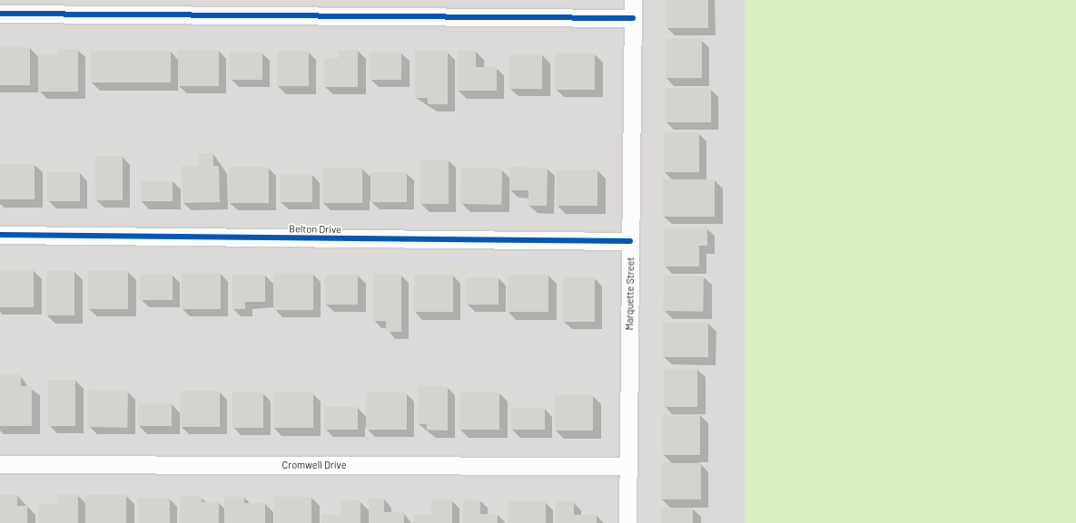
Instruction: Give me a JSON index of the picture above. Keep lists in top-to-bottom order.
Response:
{
  "streets": {
    "street": ["Belton Drive", "Marquette Street", "Cromwell Drive"]
  },
  "crossings": [
    ["Belton Drive", "Marquette Street"],
    ["Marquette Street", "Cromwell Drive"]
  ]
}
